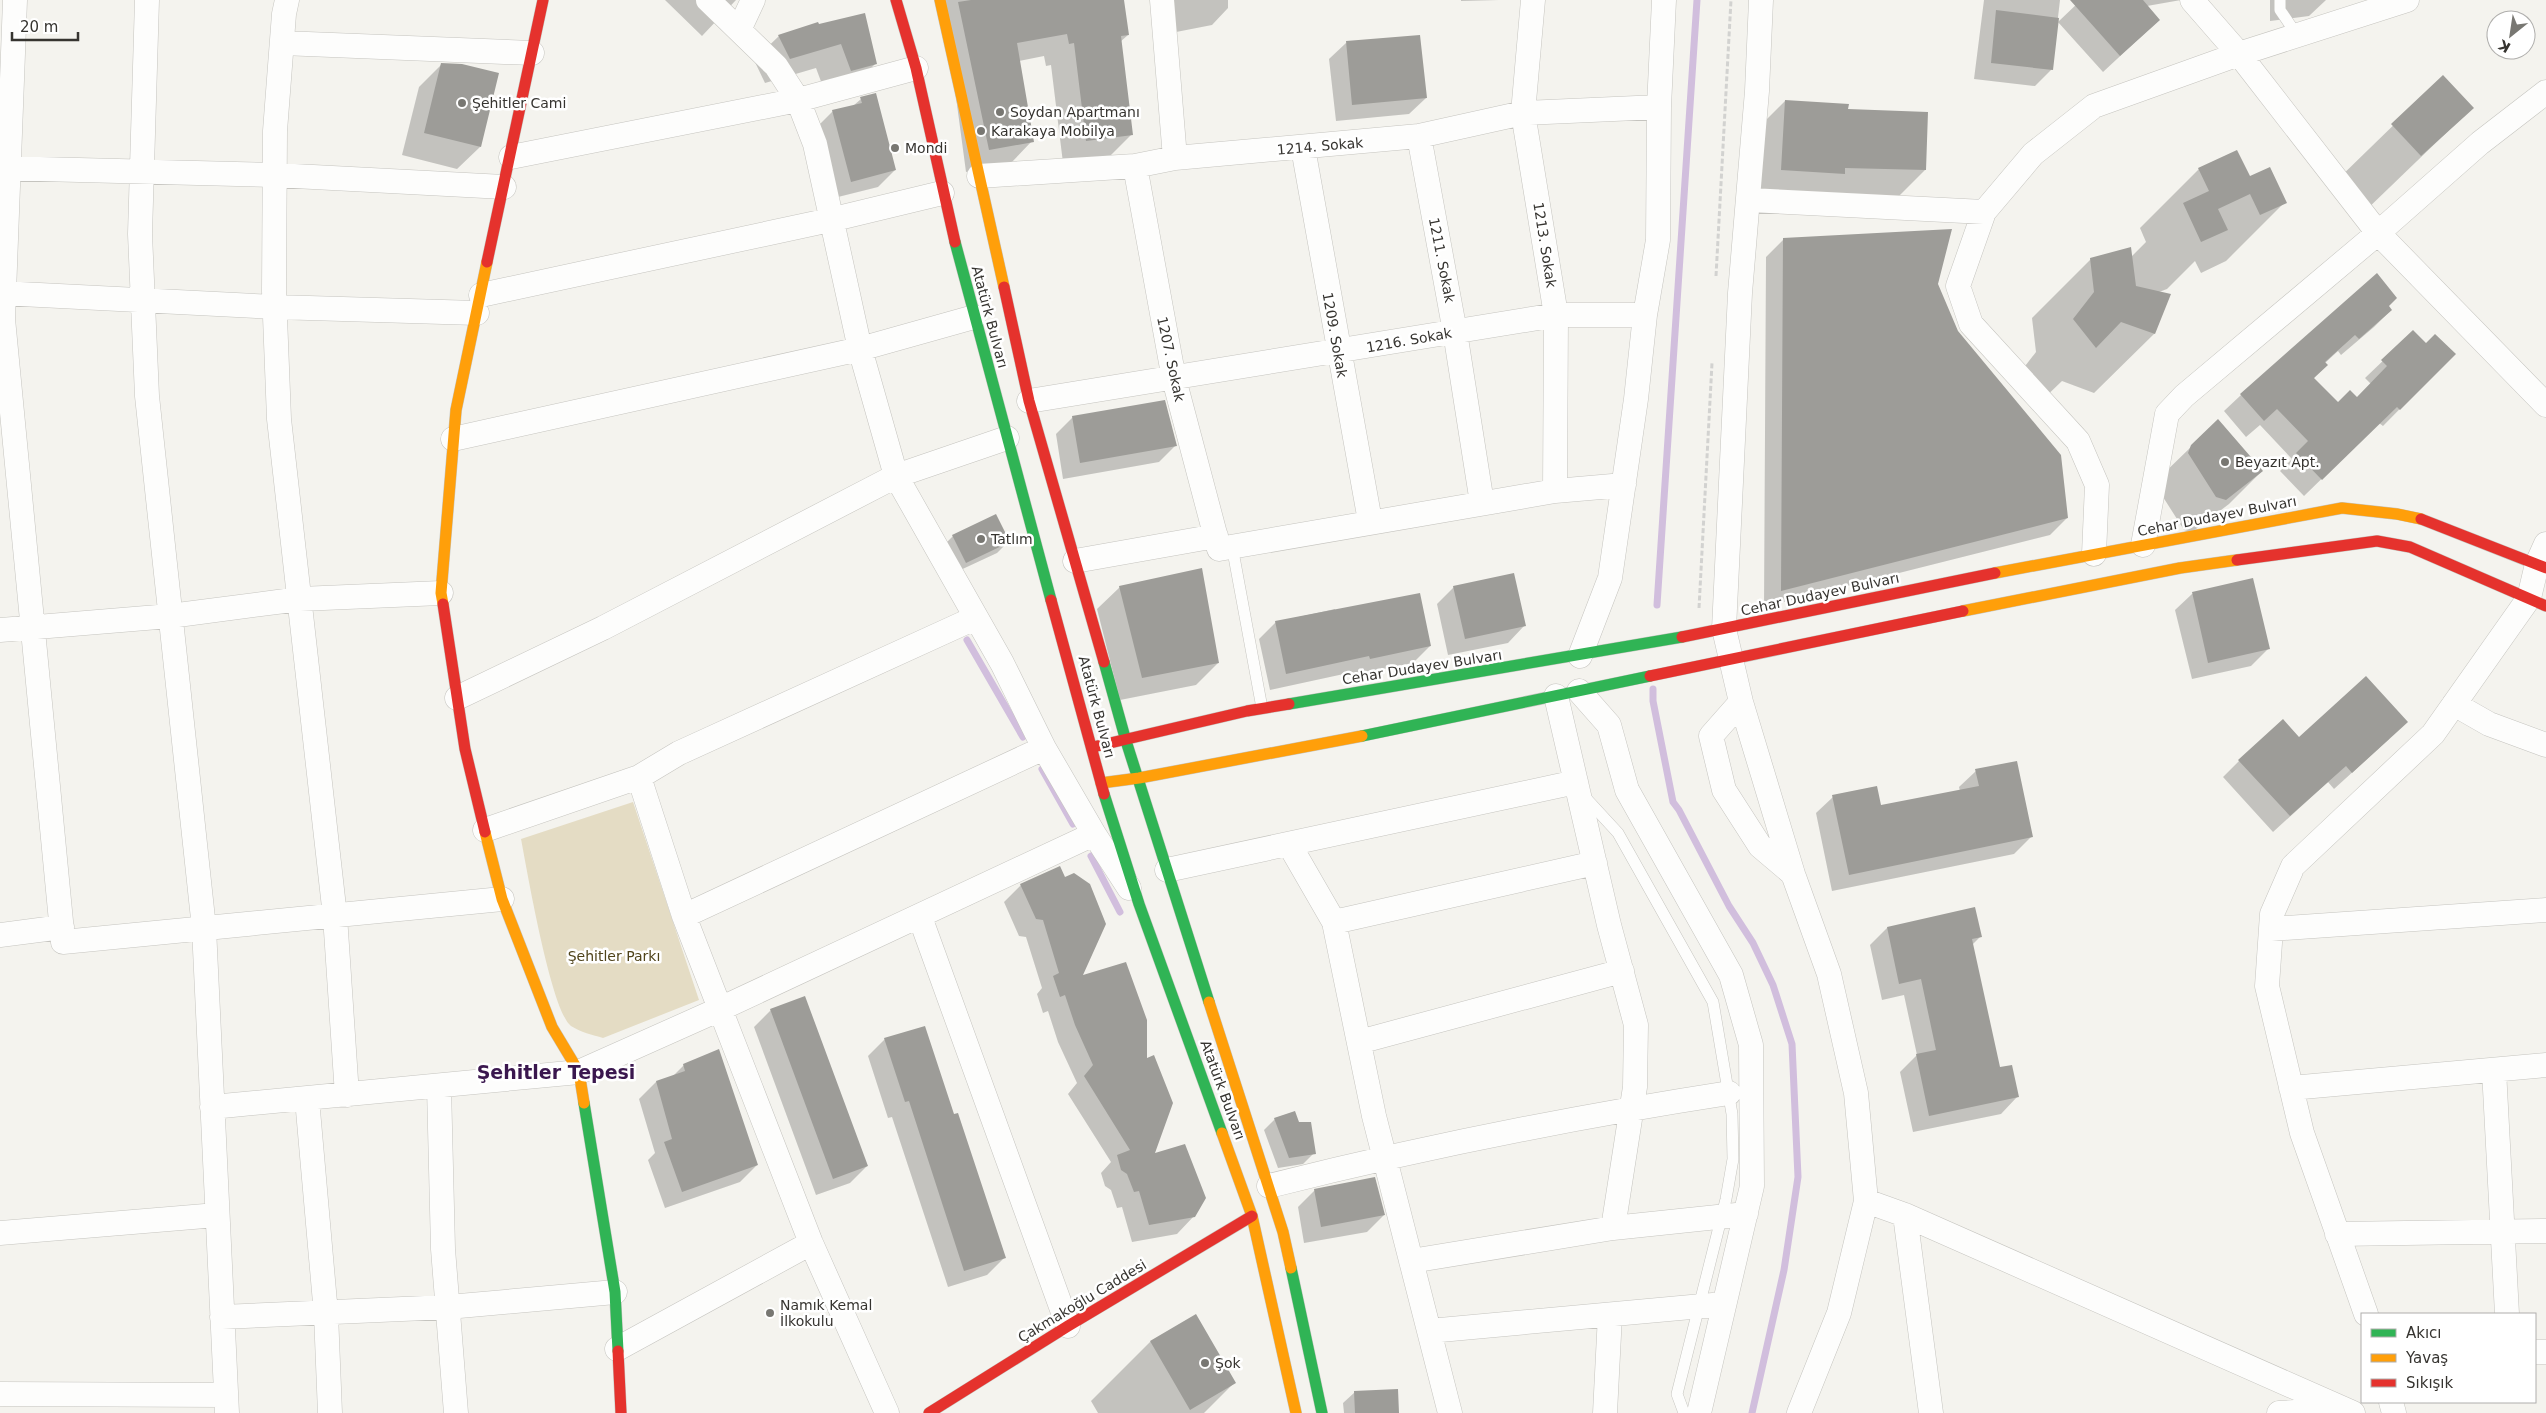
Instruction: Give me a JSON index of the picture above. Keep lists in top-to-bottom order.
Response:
{
  "streets": {
    "street": [
      "1214. Sokak",
      "1213. Sokak",
      "1211. Sokak",
      "Atatürk Bulvarı",
      "1209. Sokak",
      "1216. Sokak",
      "1207. Sokak",
      "Cehar Dudayev Bulvarı",
      "Çakmakoğlu Caddesi"
    ]
  },
  "crossings": [
    ["1214. Sokak", "1213. Sokak"],
    ["1214. Sokak", "1211. Sokak"],
    ["1214. Sokak", "Atatürk Bulvarı"],
    ["1214. Sokak", "1209. Sokak"],
    ["1214. Sokak", "1207. Sokak"],
    ["1213. Sokak", "1216. Sokak"],
    ["1211. Sokak", "1216. Sokak"],
    ["Atatürk Bulvarı", "1216. Sokak"],
    ["Atatürk Bulvarı", "Cehar Dudayev Bulvarı"],
    ["Atatürk Bulvarı", "Çakmakoğlu Caddesi"],
    ["1209. Sokak", "1216. Sokak"],
    ["1216. Sokak", "1207. Sokak"]
  ],
  "districts": ["Şehitler Tepesi"],
  "parks": ["Şehitler Parkı"],
  "places": [
    "Şehitler Cami",
    "Soydan Apartmanı",
    "Karakaya Mobilya",
    "Mondi",
    "Beyazıt Apt.",
    "Tatlım",
    "Namık Kemal İlkokulu",
    "Şok"
  ],
  "legend": ["Akıcı", "Yavaş", "Sıkışık"],
  "scale_bar": "20 m",
  "north": "bottom left"
}
